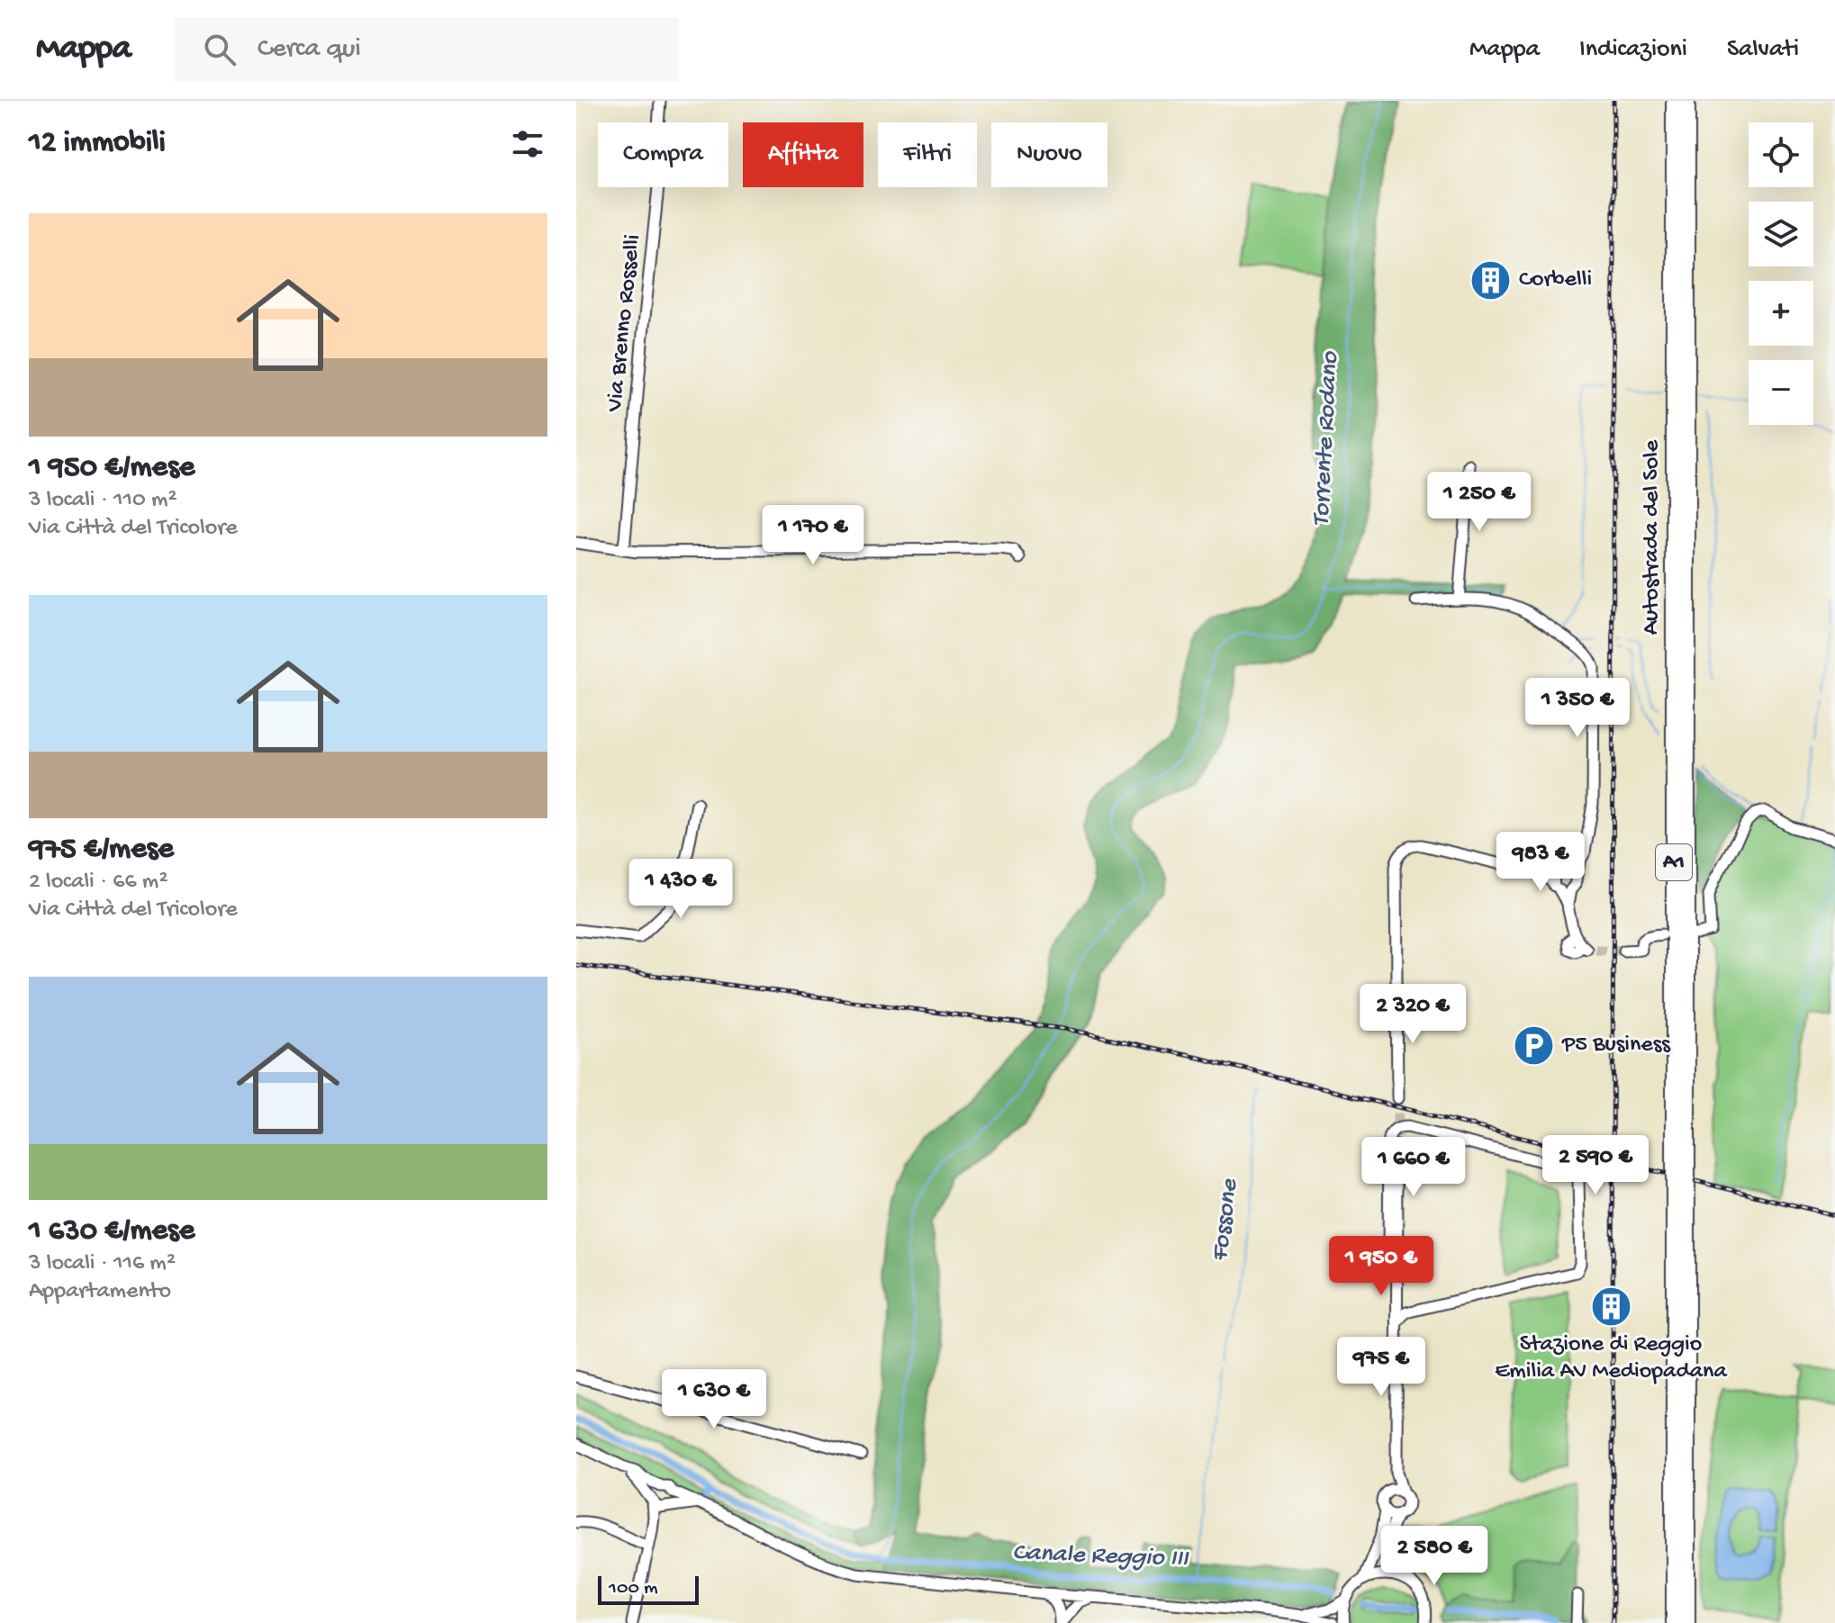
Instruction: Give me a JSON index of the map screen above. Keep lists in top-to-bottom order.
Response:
{
  "streets": {
    "highway": ["Autostrada del Sole", "A1"],
    "street": ["Via Brenno Rosselli"]
  },
  "water": ["Torrente Rodano", "Fossone", "Canale Reggio III"],
  "places": {
    "building": ["Corbelli", "Stazione di Reggio Emilia AV Mediopadana"],
    "parking": ["P5 Business"]
  },
  "scale_bar": "100 m",
  "page": {
    "header": "Mappa",
    "search": "Cerca qui",
    "nav": ["Mappa", "Indicazioni", "Salvati"],
    "heading": "12 immobili",
    "map_buttons": ["+", "−"],
    "chip": [
      "Compra",
      "Affitta",
      "Filtri",
      "Nuovo"
    ],
    "list": [
      {
        "name": "1 950 €/mese",
        "note": "3 locali · 110 m² · Via Città del Tricolore"
      },
      {
        "name": "975 €/mese",
        "note": "2 locali · 66 m² · Via Città del Tricolore"
      },
      {
        "name": "1 630 €/mese",
        "note": "3 locali · 116 m² · Appartamento"
      }
    ],
    "price": [
      "1 250 €",
      "1 170 €",
      "1 350 €",
      "983 €",
      "1 430 €",
      "2 320 €",
      "2 590 €",
      "1 660 €",
      "1 950 €",
      "975 €",
      "1 630 €",
      "2 580 €"
    ],
    "scale": "100 m"
  }
}
